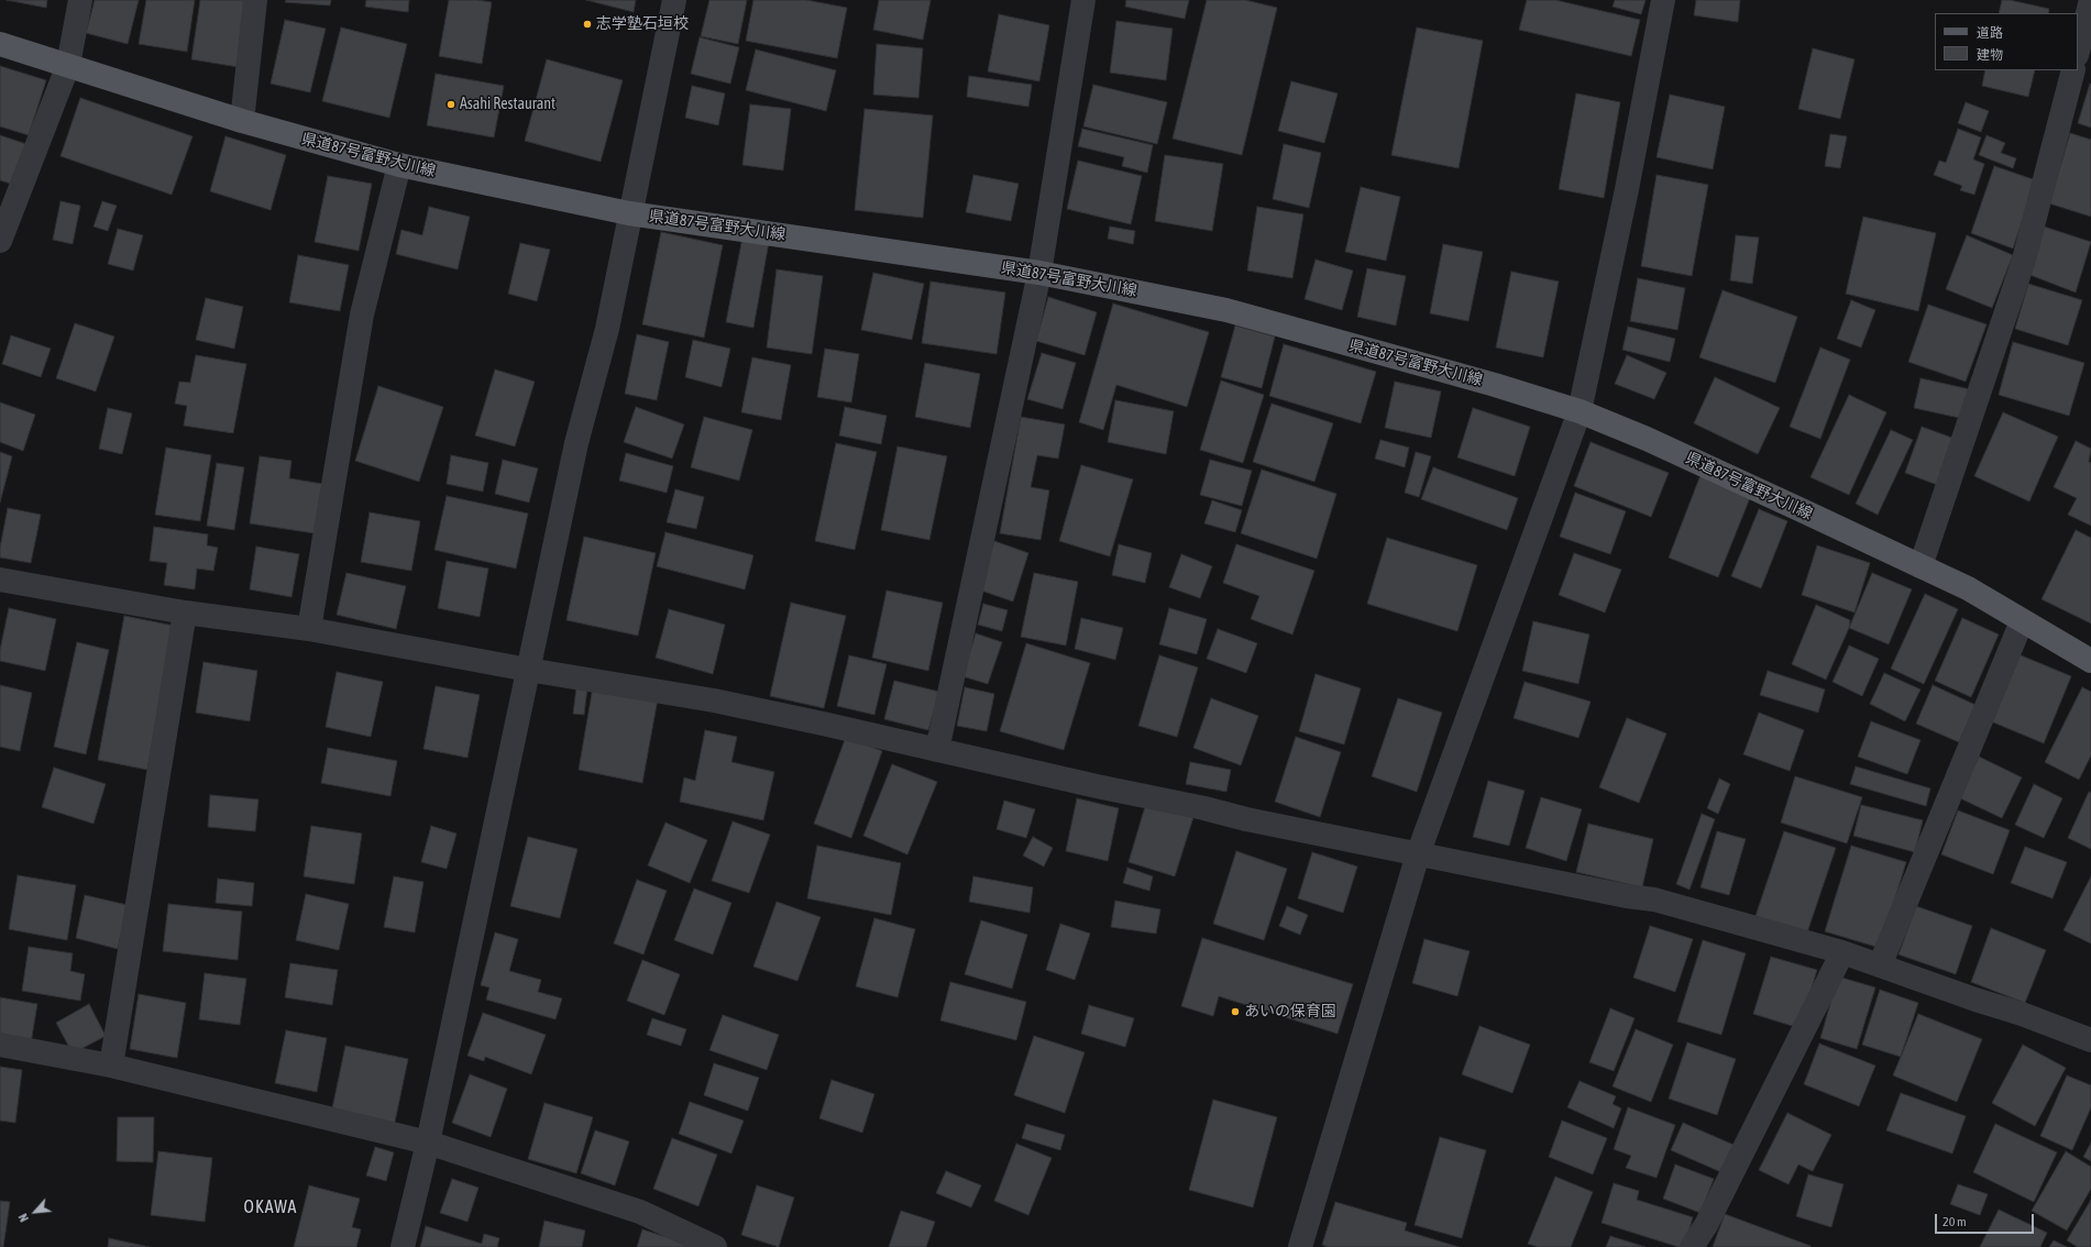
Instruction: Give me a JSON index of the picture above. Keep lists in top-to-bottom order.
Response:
{
  "streets": {
    "main road": ["県道87号富野大川線"]
  },
  "districts": ["OKAWA"],
  "places": ["志学塾石垣校", "Asahi Restaurant", "あいの保育園"],
  "legend": ["道路", "建物"],
  "scale_bar": "20 m",
  "north": "bottom left"
}
